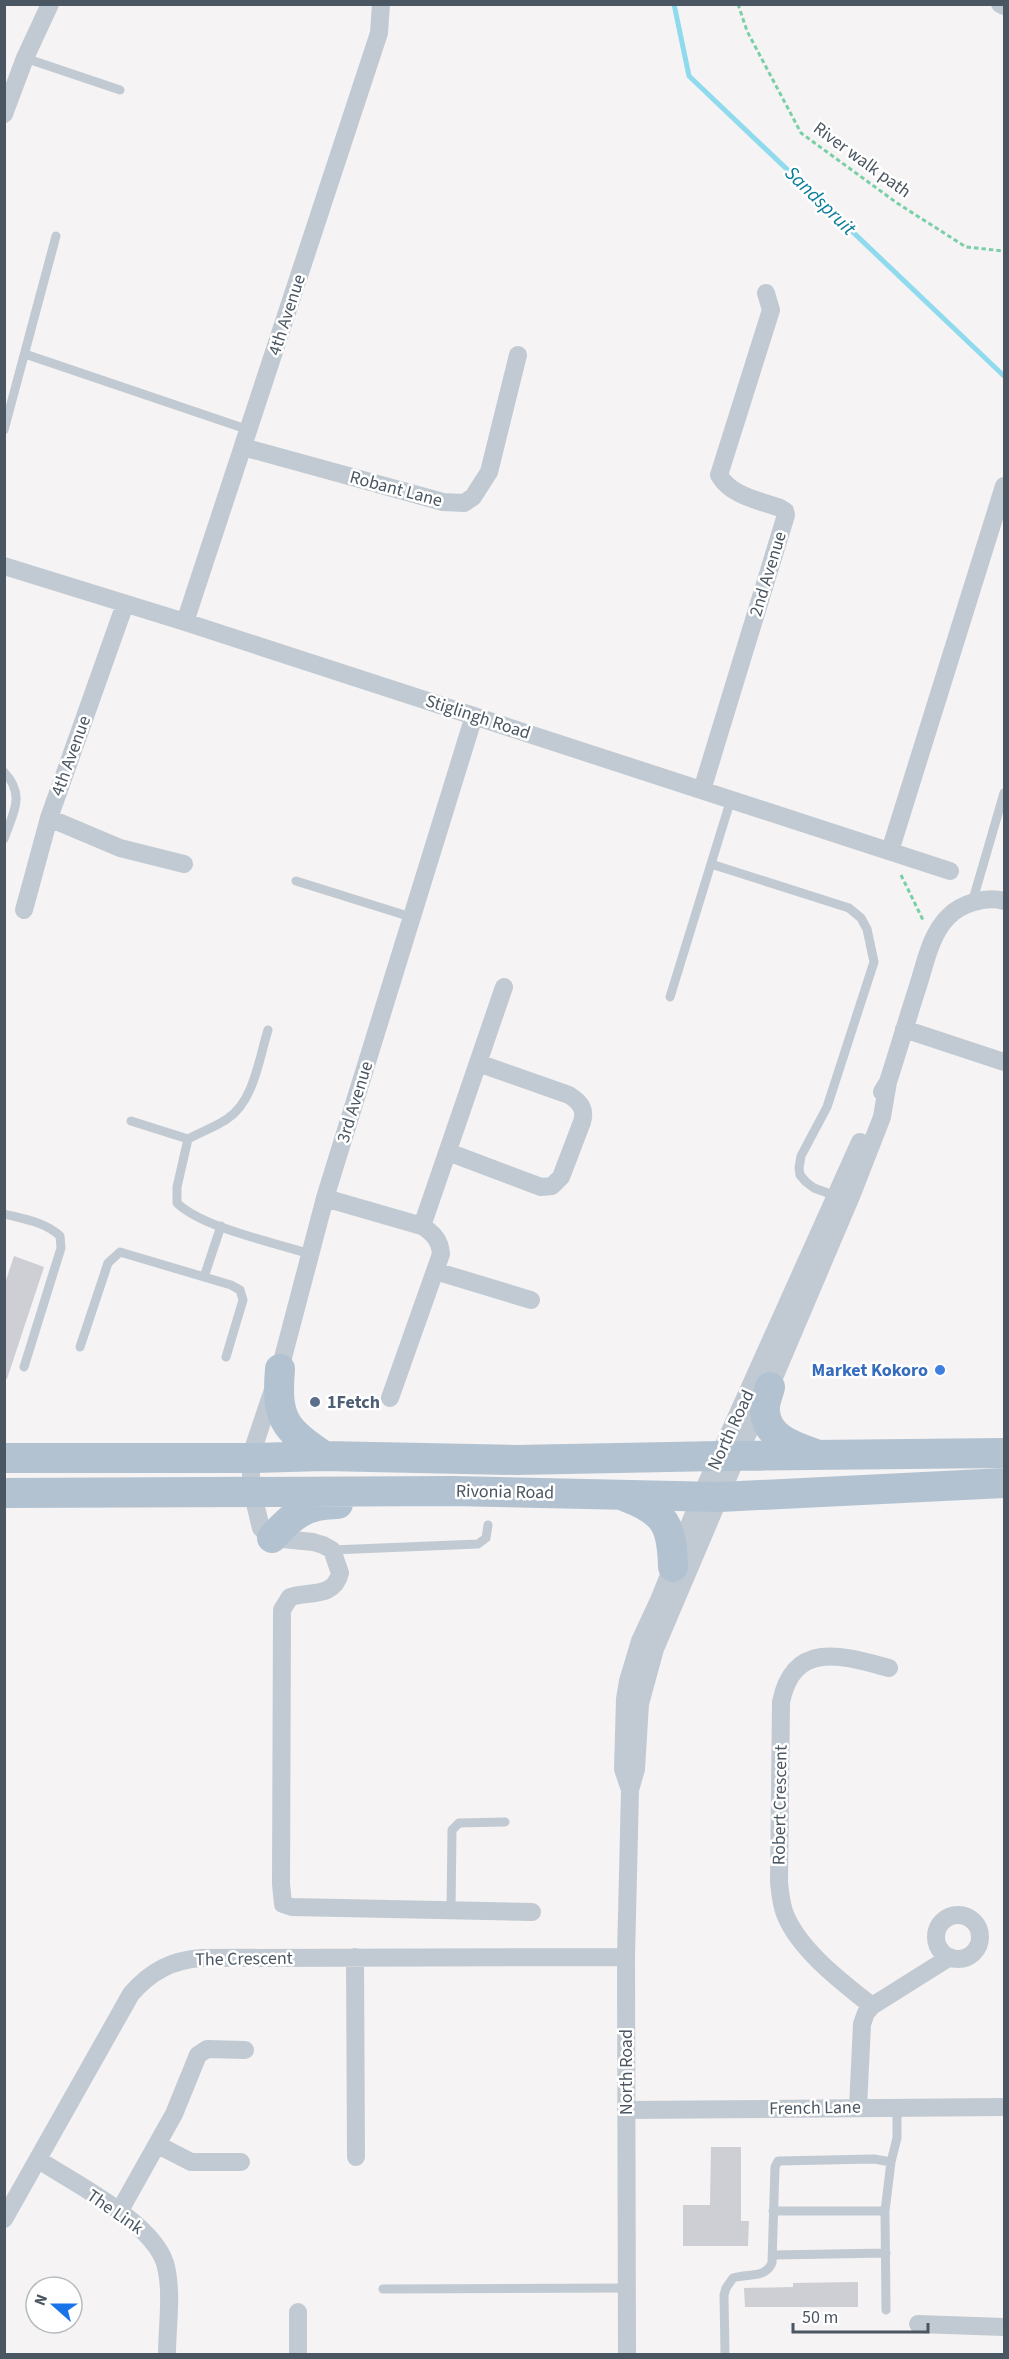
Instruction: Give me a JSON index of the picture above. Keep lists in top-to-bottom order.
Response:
{
  "streets": {
    "main road": ["Rivonia Road"],
    "street": [
      "4th Avenue",
      "Robant Lane",
      "2nd Avenue",
      "Stiglingh Road",
      "3rd Avenue",
      "North Road",
      "Robert Crescent",
      "The Crescent",
      "French Lane",
      "The Link"
    ],
    "path": ["River walk path"]
  },
  "crossings": [
    ["4th Avenue", "Robant Lane"],
    ["4th Avenue", "Stiglingh Road"],
    ["2nd Avenue", "Stiglingh Road"],
    ["Stiglingh Road", "3rd Avenue"],
    ["3rd Avenue", "Rivonia Road"],
    ["North Road", "Rivonia Road"],
    ["North Road", "The Crescent"],
    ["North Road", "French Lane"],
    ["The Crescent", "The Link"]
  ],
  "water": ["Sandspruit"],
  "places": ["Market Kokoro", "1Fetch"],
  "scale_bar": "50 m",
  "north": "left"
}
